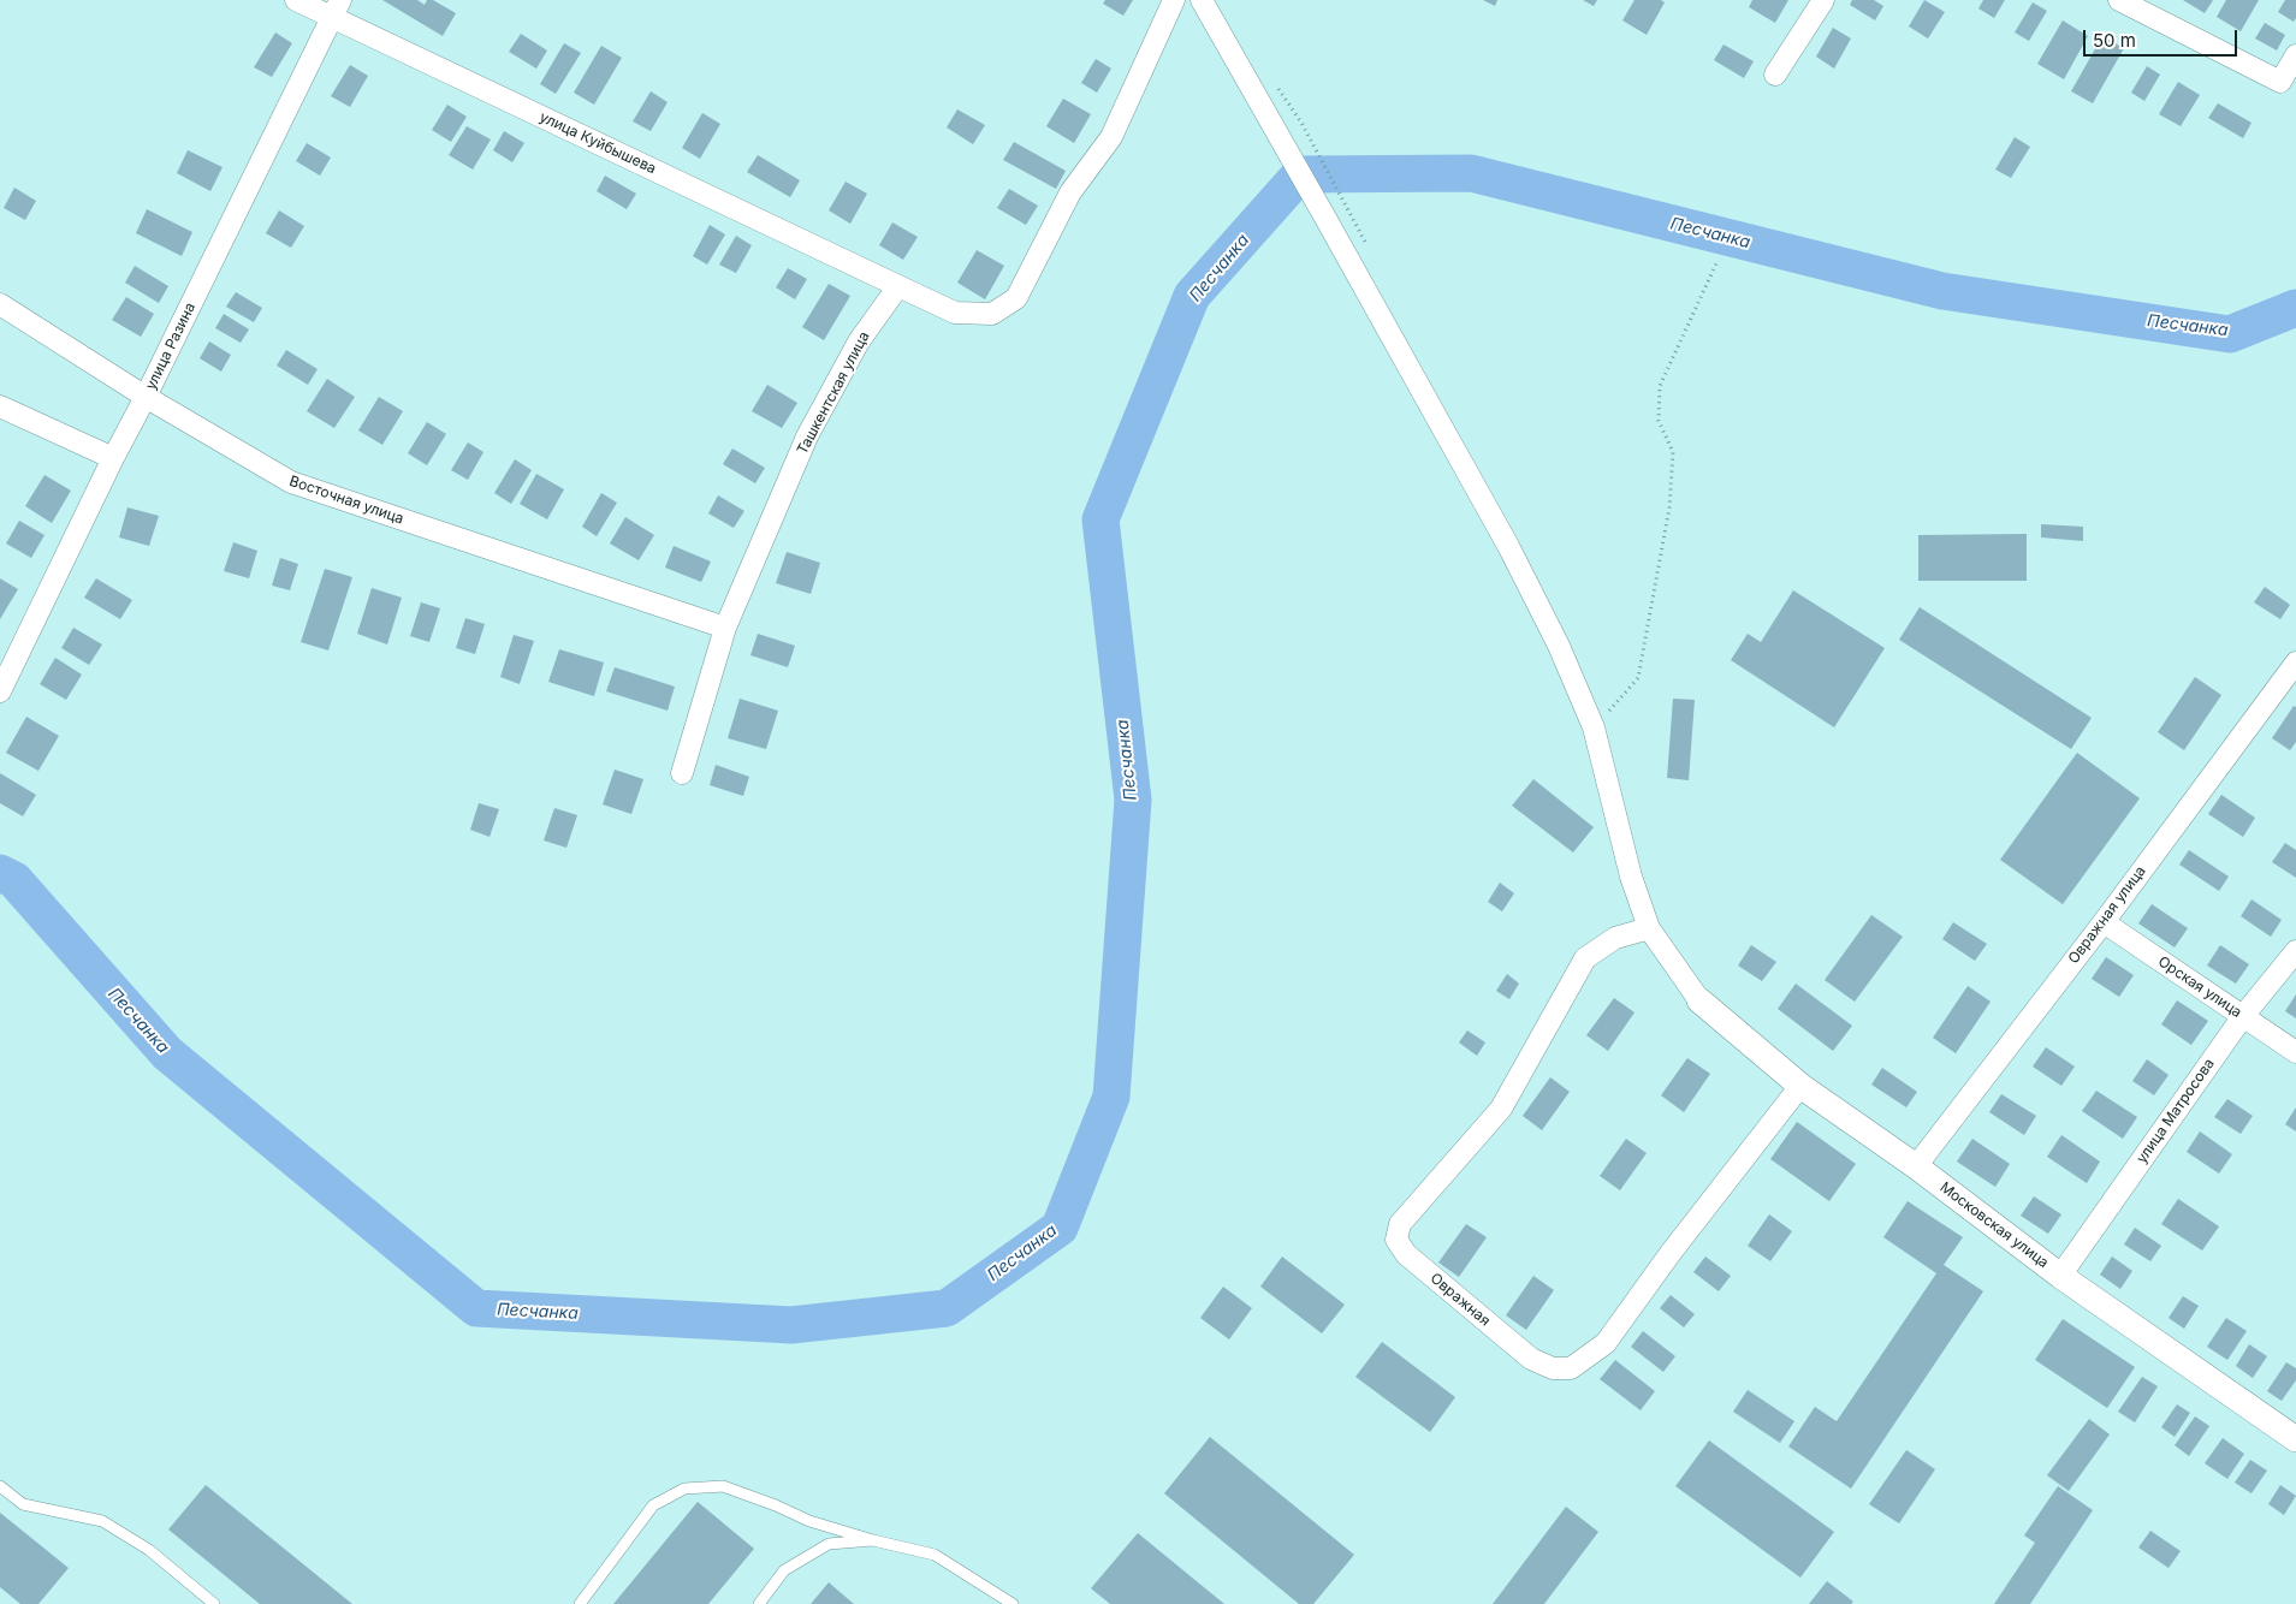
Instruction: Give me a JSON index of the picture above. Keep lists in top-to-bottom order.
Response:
{
  "streets": {
    "street": [
      "улица Куйбышева",
      "улица Разина",
      "Ташкентская улица",
      "Восточная улица",
      "Овражная улица",
      "Орская улица",
      "улица Матросова",
      "Московская улица",
      "Овражная"
    ]
  },
  "crossings": [
    ["улица Куйбышева", "улица Разина"],
    ["улица Куйбышева", "Ташкентская улица"],
    ["улица Разина", "Восточная улица"],
    ["Ташкентская улица", "Восточная улица"],
    ["Овражная улица", "Орская улица"],
    ["Овражная улица", "Московская улица"],
    ["Орская улица", "улица Матросова"],
    ["улица Матросова", "Московская улица"],
    ["Московская улица", "Овражная"]
  ],
  "water": ["Песчанка"],
  "scale_bar": "50 m"
}
